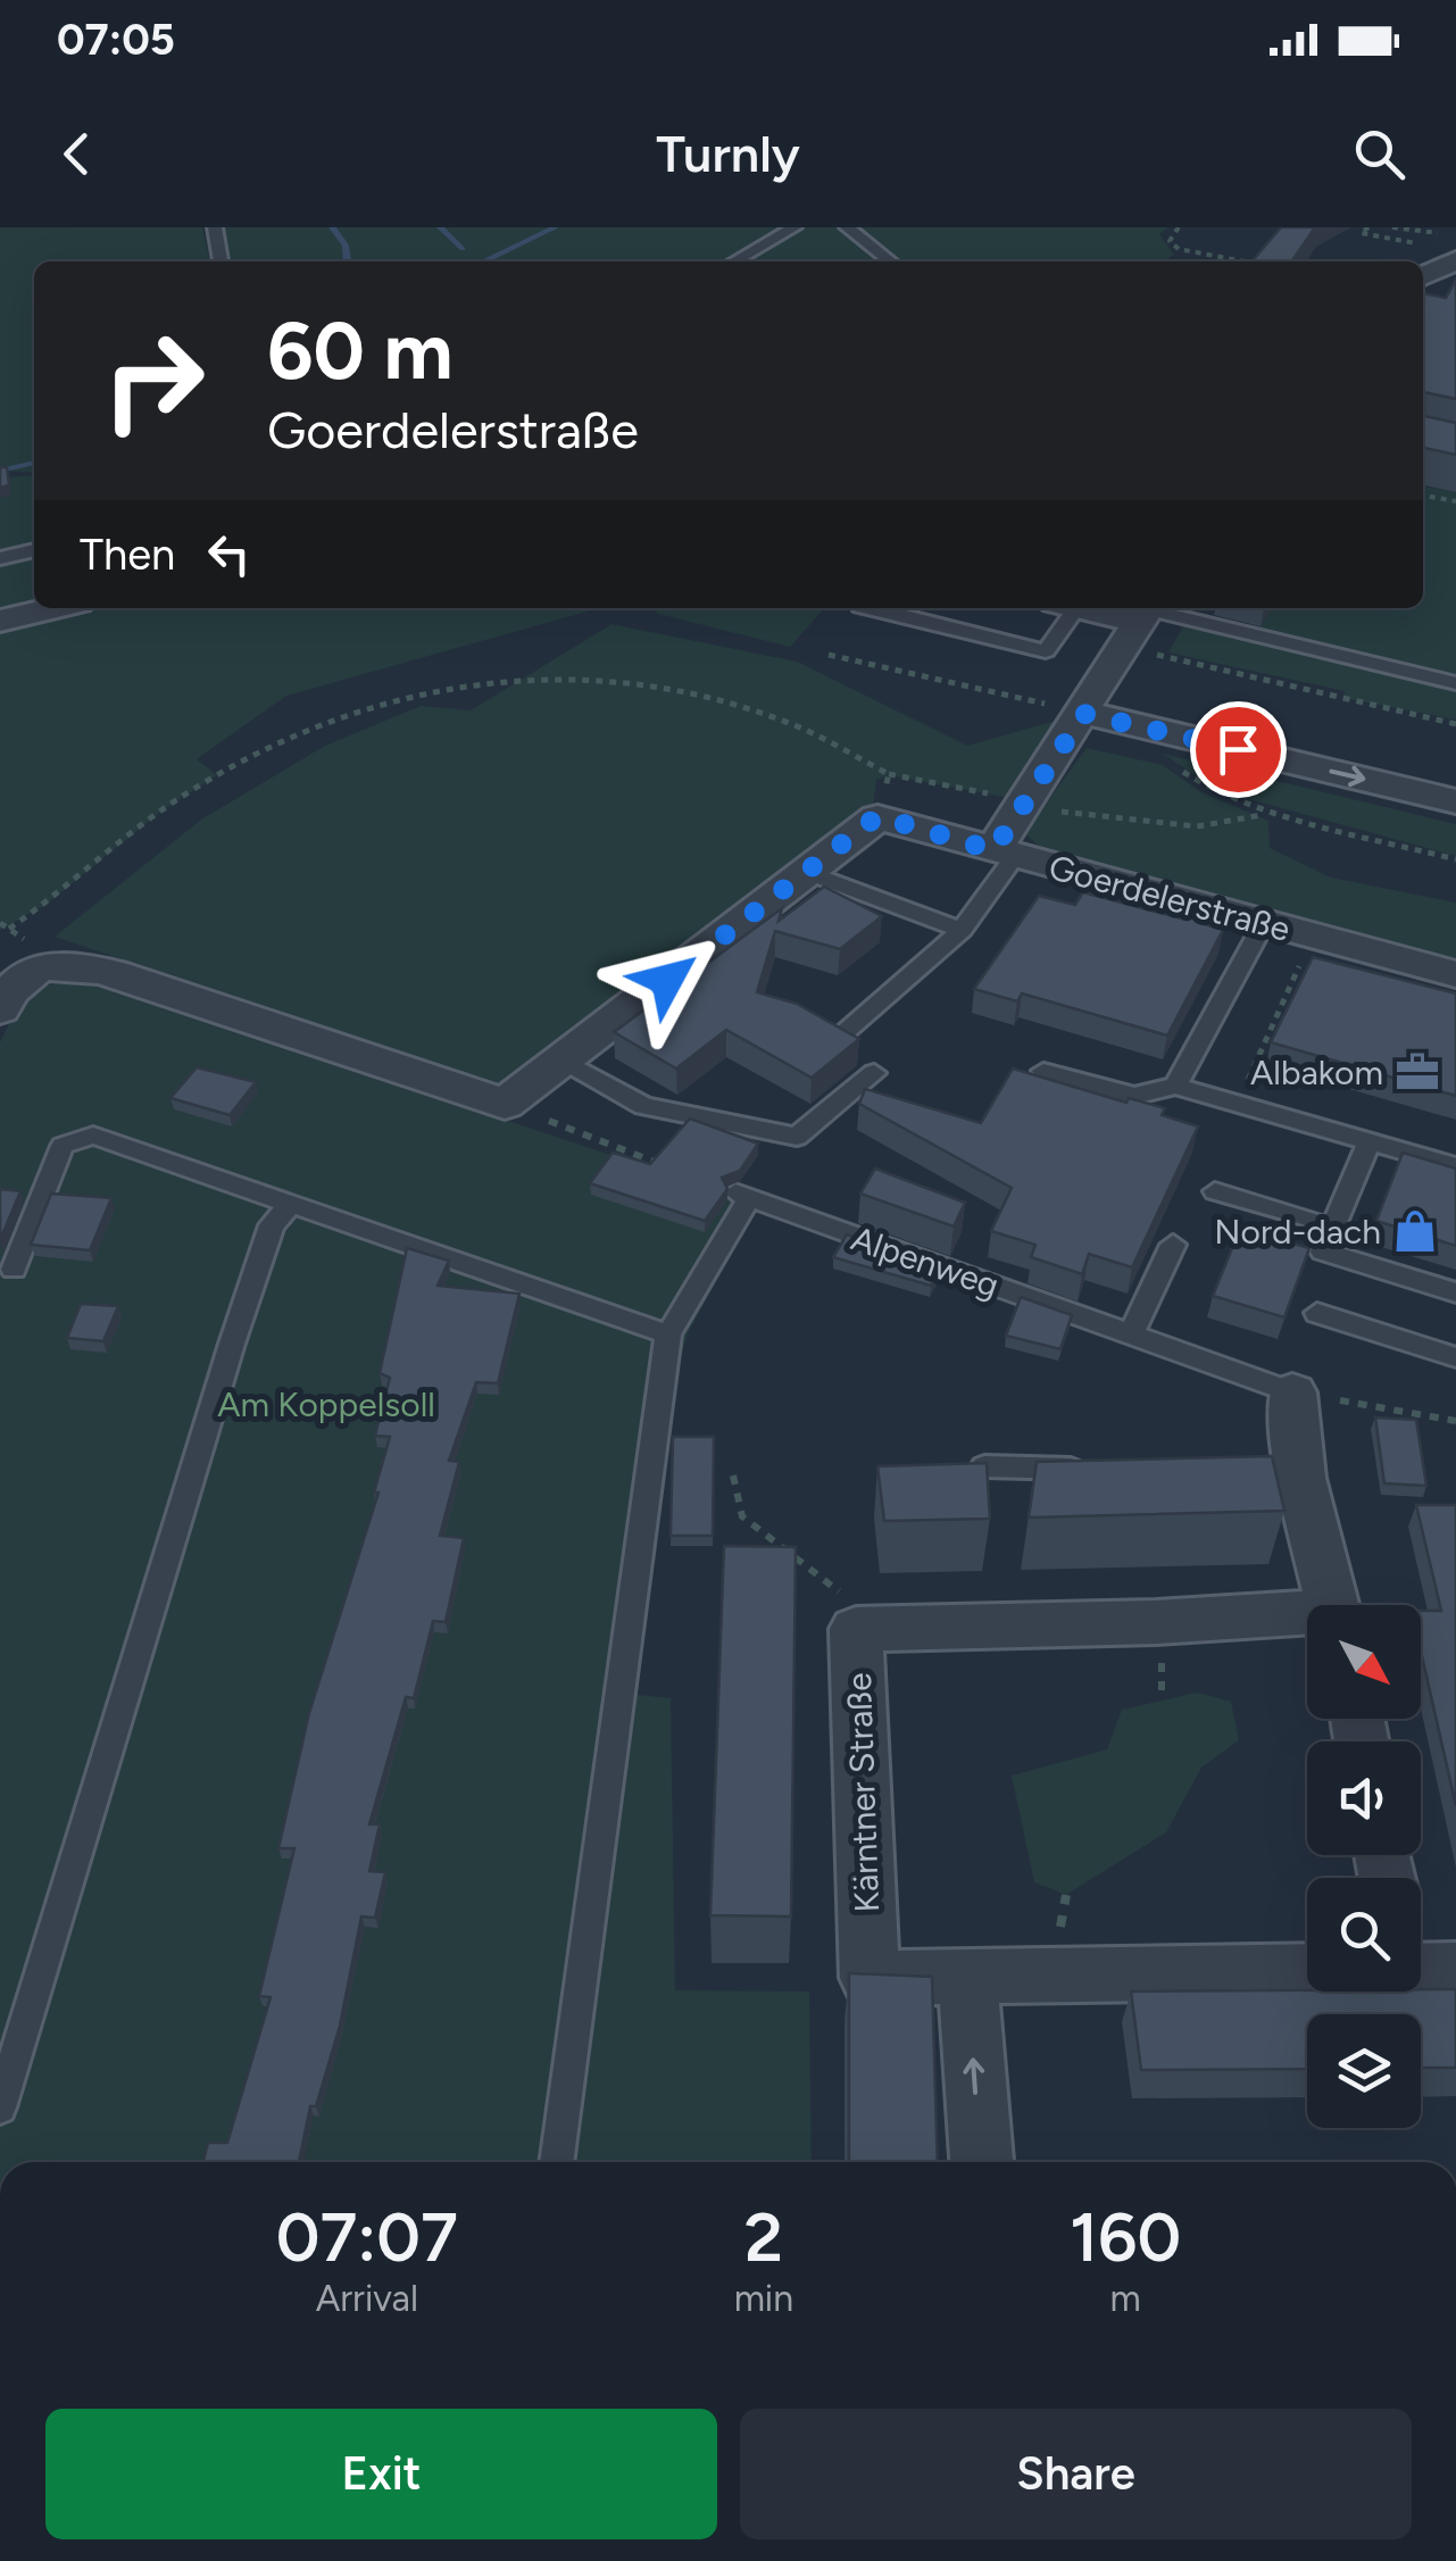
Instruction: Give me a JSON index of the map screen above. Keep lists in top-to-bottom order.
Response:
{
  "streets": {
    "street": ["Goerdelerstraße", "Kärntner Straße"],
    "lane": ["Alpenweg"]
  },
  "crossings": [
    ["Alpenweg", "Kärntner Straße"]
  ],
  "parks": ["Am Koppelsoll"],
  "places": {
    "office": ["Albakom"],
    "shop": ["Nord-dach"]
  },
  "north": "bottom right",
  "page": {
    "status": "07:05",
    "header": "Turnly",
    "turn": ["60 m", "Goerdelerstraße"],
    "then": "Then",
    "eta": [
      "07:07",
      "Arrival",
      "2",
      "min",
      "160",
      "m"
    ],
    "buttons": ["Exit", "Share"]
  }
}
